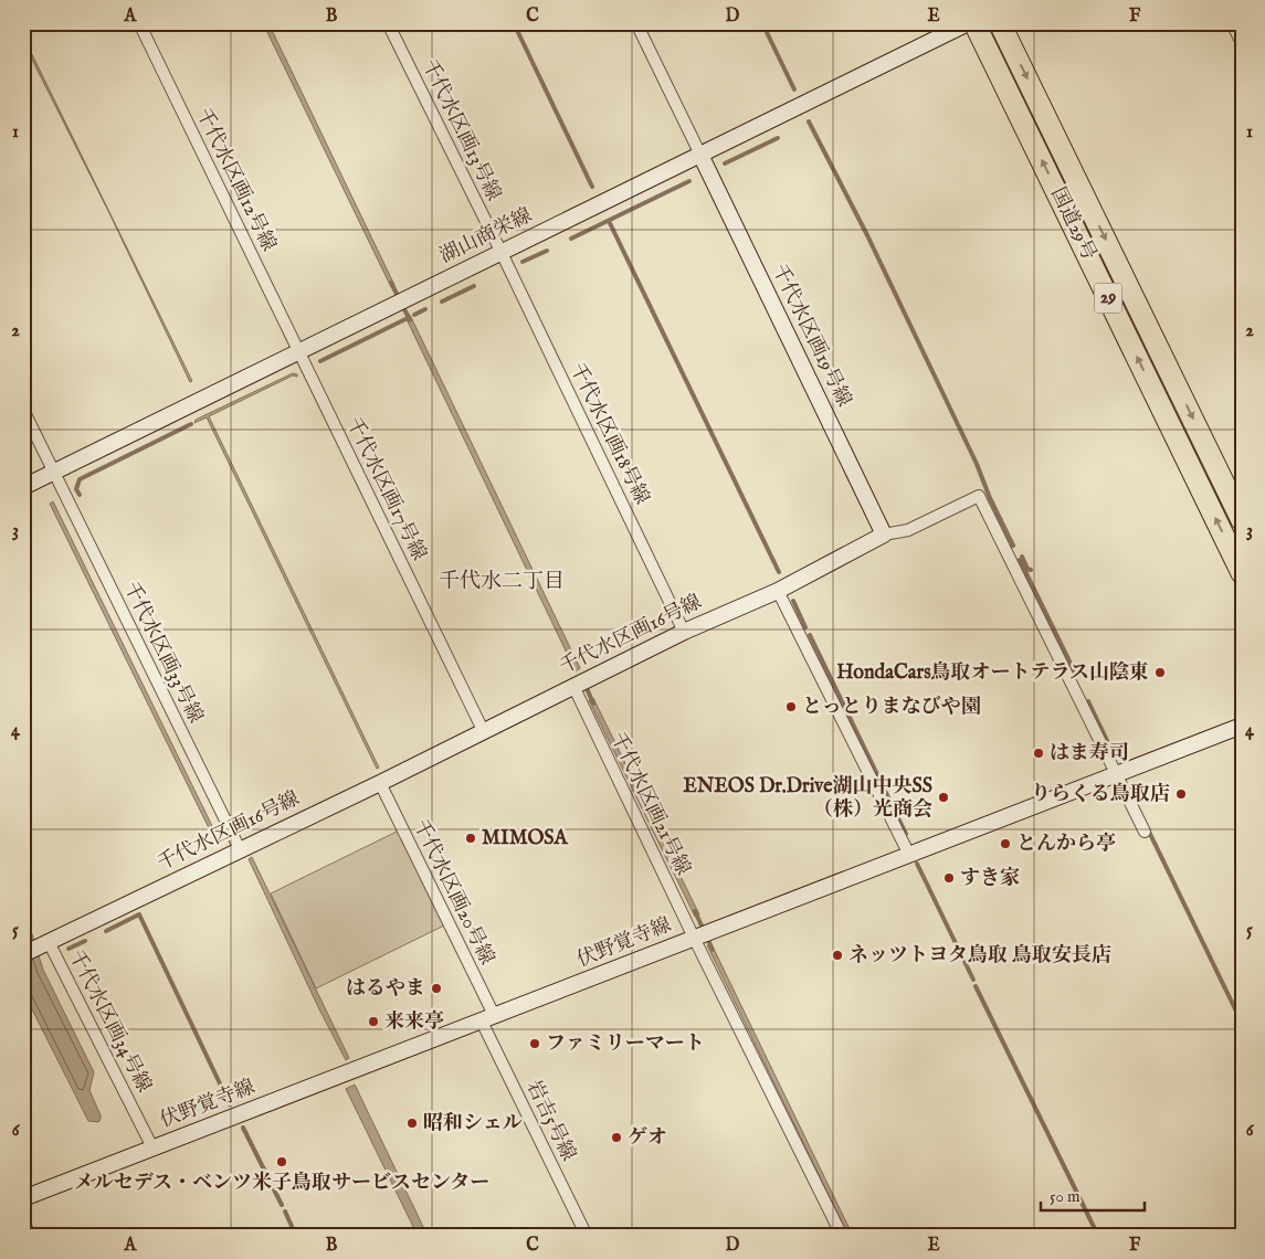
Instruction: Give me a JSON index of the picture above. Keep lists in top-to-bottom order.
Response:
{
  "streets": {
    "highway": ["国道29号", "29"],
    "street": [
      "千代水区画13号線",
      "千代水区画12号線",
      "湖山商栄線",
      "千代水区画19号線",
      "千代水区画18号線",
      "千代水区画17号線",
      "千代水区画16号線",
      "千代水区画33号線",
      "千代水区画21号線",
      "千代水区画20号線",
      "伏野覚寺線",
      "千代水区画34号線",
      "岩吉5号線"
    ]
  },
  "crossings": [
    ["千代水区画13号線", "湖山商栄線"],
    ["千代水区画13号線", "千代水区画18号線"],
    ["千代水区画12号線", "湖山商栄線"],
    ["千代水区画12号線", "千代水区画17号線"],
    ["湖山商栄線", "千代水区画19号線"],
    ["湖山商栄線", "千代水区画18号線"],
    ["湖山商栄線", "千代水区画17号線"],
    ["湖山商栄線", "千代水区画33号線"],
    ["千代水区画19号線", "千代水区画16号線"],
    ["千代水区画18号線", "千代水区画16号線"],
    ["千代水区画17号線", "千代水区画16号線"],
    ["千代水区画16号線", "千代水区画33号線"],
    ["千代水区画16号線", "千代水区画21号線"],
    ["千代水区画16号線", "千代水区画20号線"],
    ["千代水区画16号線", "伏野覚寺線"],
    ["千代水区画16号線", "千代水区画34号線"],
    ["千代水区画21号線", "伏野覚寺線"],
    ["千代水区画20号線", "伏野覚寺線"],
    ["千代水区画20号線", "岩吉5号線"],
    ["伏野覚寺線", "千代水区画34号線"],
    ["伏野覚寺線", "岩吉5号線"]
  ],
  "districts": ["千代水二丁目"],
  "places": [
    "HondaCars鳥取オートテラス山陰東",
    "とっとりまなびや園",
    "はま寿司",
    "りらくる鳥取店",
    "ENEOS Dr.Drive湖山中央SS （株）光商会",
    "MIMOSA",
    "とんから亭",
    "すき家",
    "ネッツトヨタ鳥取 鳥取安長店",
    "はるやま",
    "来来亭",
    "ファミリーマート",
    "昭和シェル",
    "ゲオ",
    "メルセデス・ベンツ米子鳥取サービスセンター"
  ],
  "scale_bar": "50 m",
  "grid": {
    "columns": [
      "A",
      "B",
      "C",
      "D",
      "E",
      "F"
    ],
    "rows": [
      "1",
      "2",
      "3",
      "4",
      "5",
      "6"
    ]
  }
}
